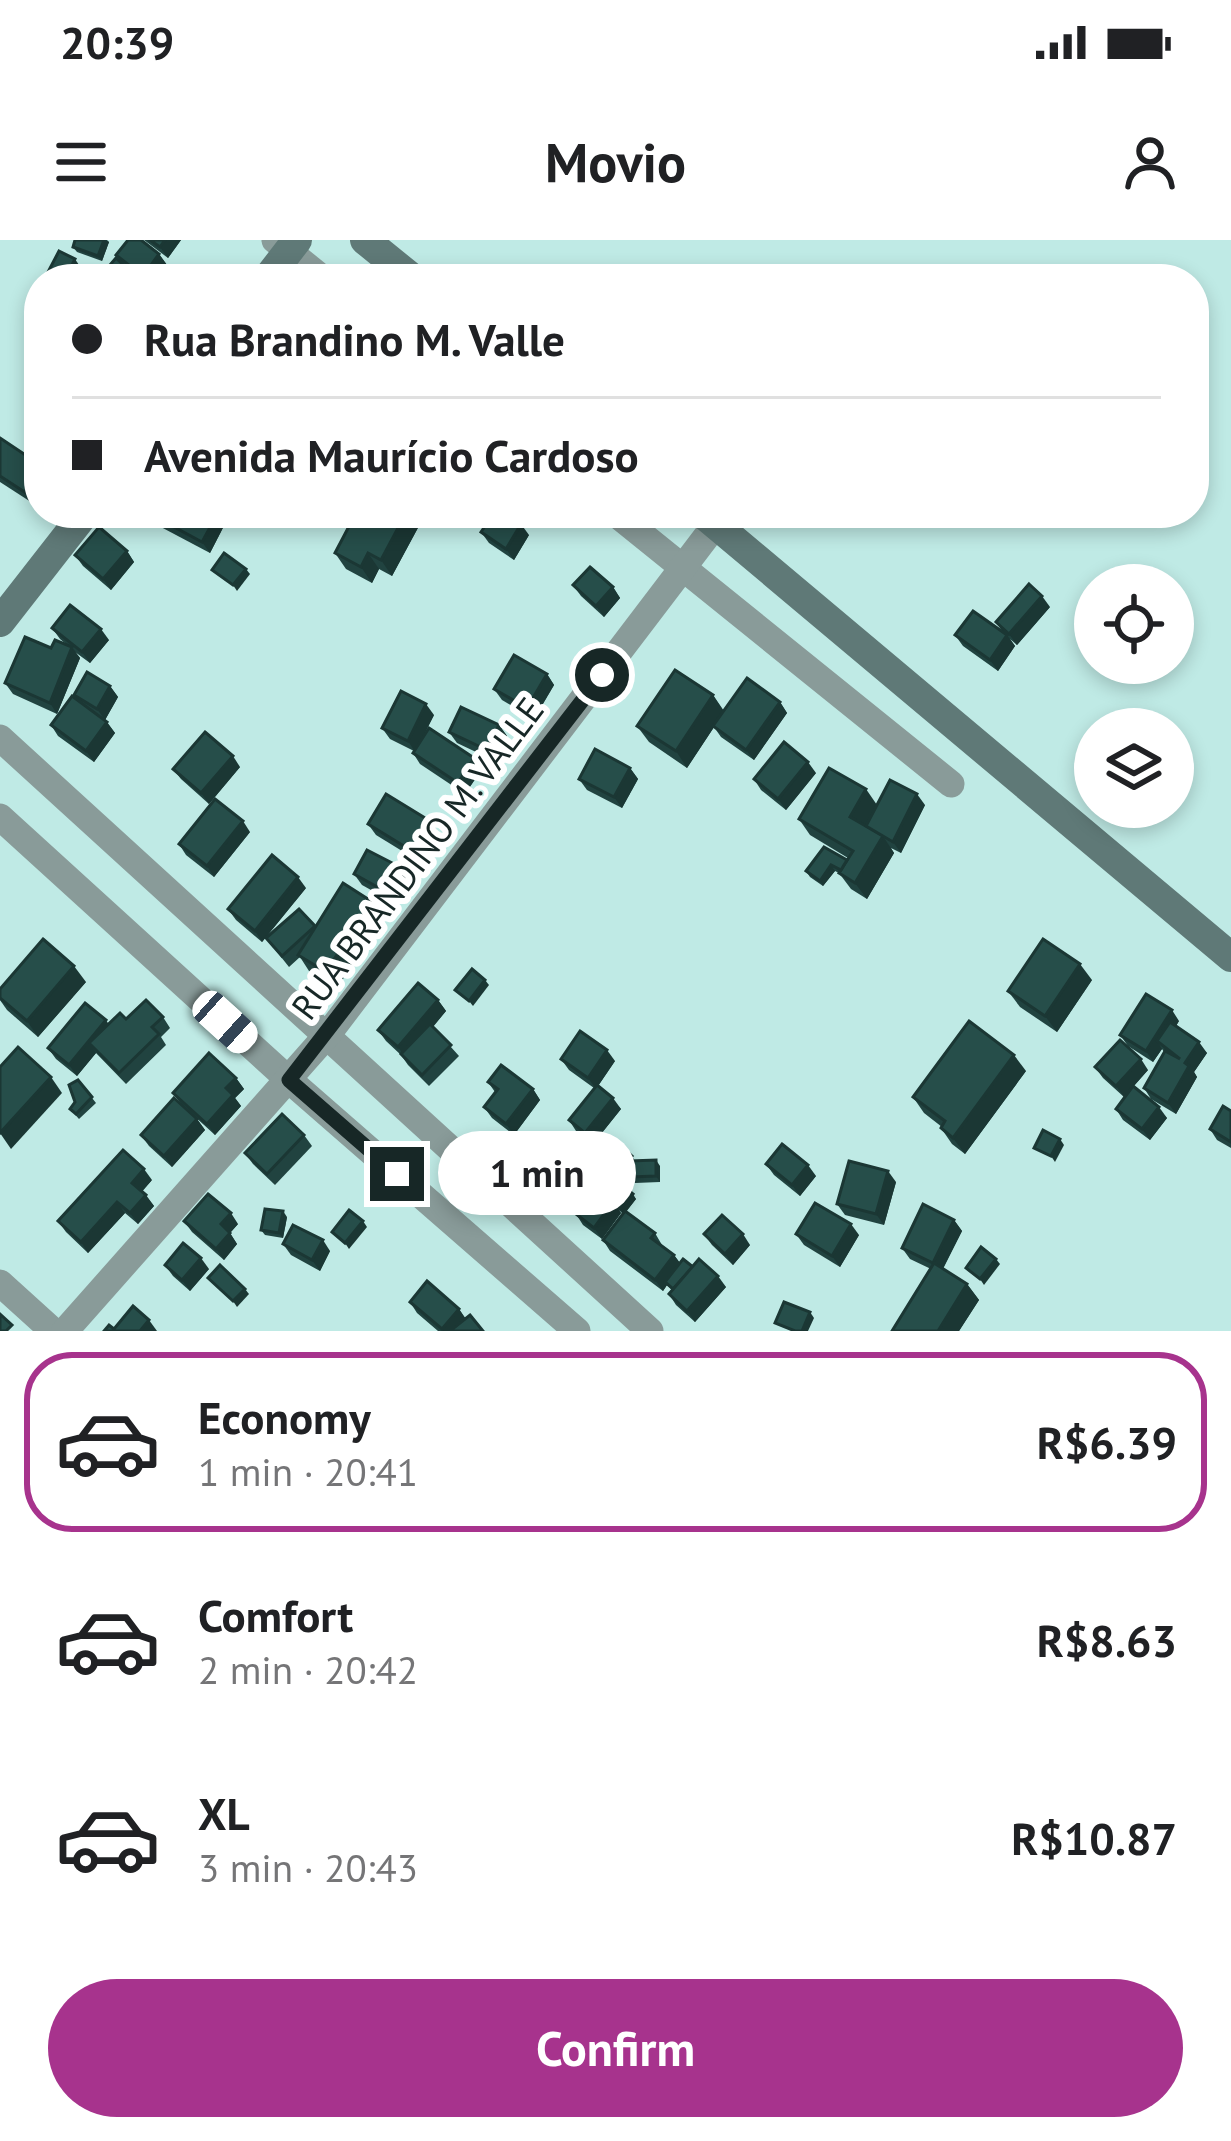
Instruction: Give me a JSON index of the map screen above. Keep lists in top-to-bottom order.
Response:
{
  "streets": {
    "street": ["RUA BRANDINO M. VALLE"]
  },
  "page": {
    "status": "20:39",
    "header": "Movio",
    "banner": ["Rua Brandino M. Valle", "Avenida Maurício Cardoso"],
    "bubble": "1 min",
    "list": [
      {
        "name": "Economy",
        "note": "1 min · 20:41",
        "value": "R$6.39"
      },
      {
        "name": "Comfort",
        "note": "2 min · 20:42",
        "value": "R$8.63"
      },
      {
        "name": "XL",
        "note": "3 min · 20:43",
        "value": "R$10.87"
      }
    ],
    "buttons": "Confirm"
  }
}
